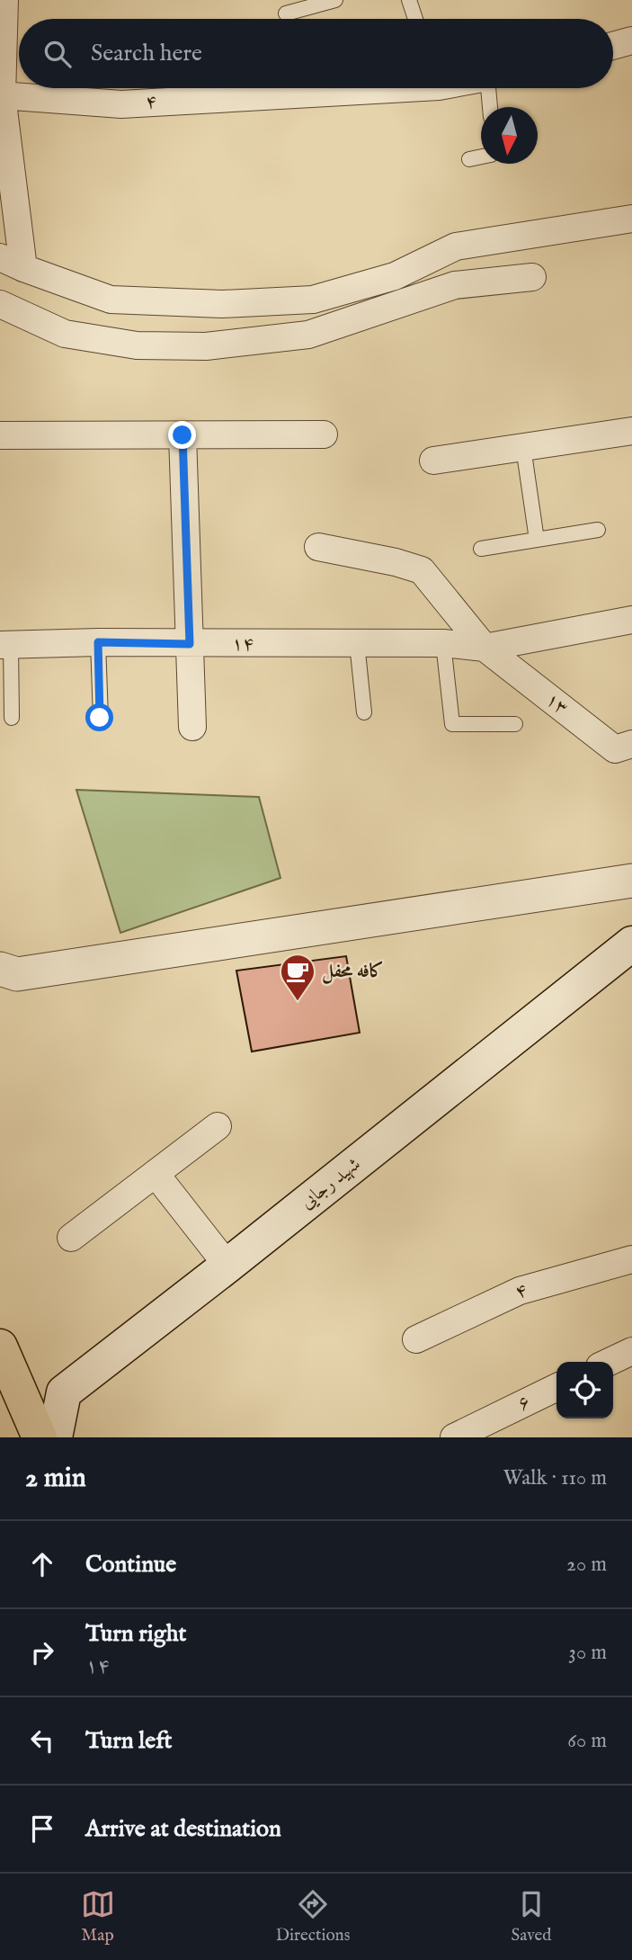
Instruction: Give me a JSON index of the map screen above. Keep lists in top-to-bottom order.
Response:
{
  "streets": {
    "main road": ["شهید رجایی"],
    "street": [
      "۴",
      "۱۴",
      "۱۳",
      "۶"
    ]
  },
  "crossings": [
    ["۱۴", "۱۳"]
  ],
  "places": {
    "cafe": ["کافه محفل"]
  },
  "north": "bottom",
  "page": {
    "search": "Search here",
    "heading": ["2 min", "Walk · 110 m"],
    "list": [
      ["Continue", "20 m"],
      ["Turn right", "۱۴", "30 m"],
      ["Turn left", "60 m"],
      "Arrive at destination"
    ],
    "nav": ["Map", "Directions", "Saved"]
  }
}
